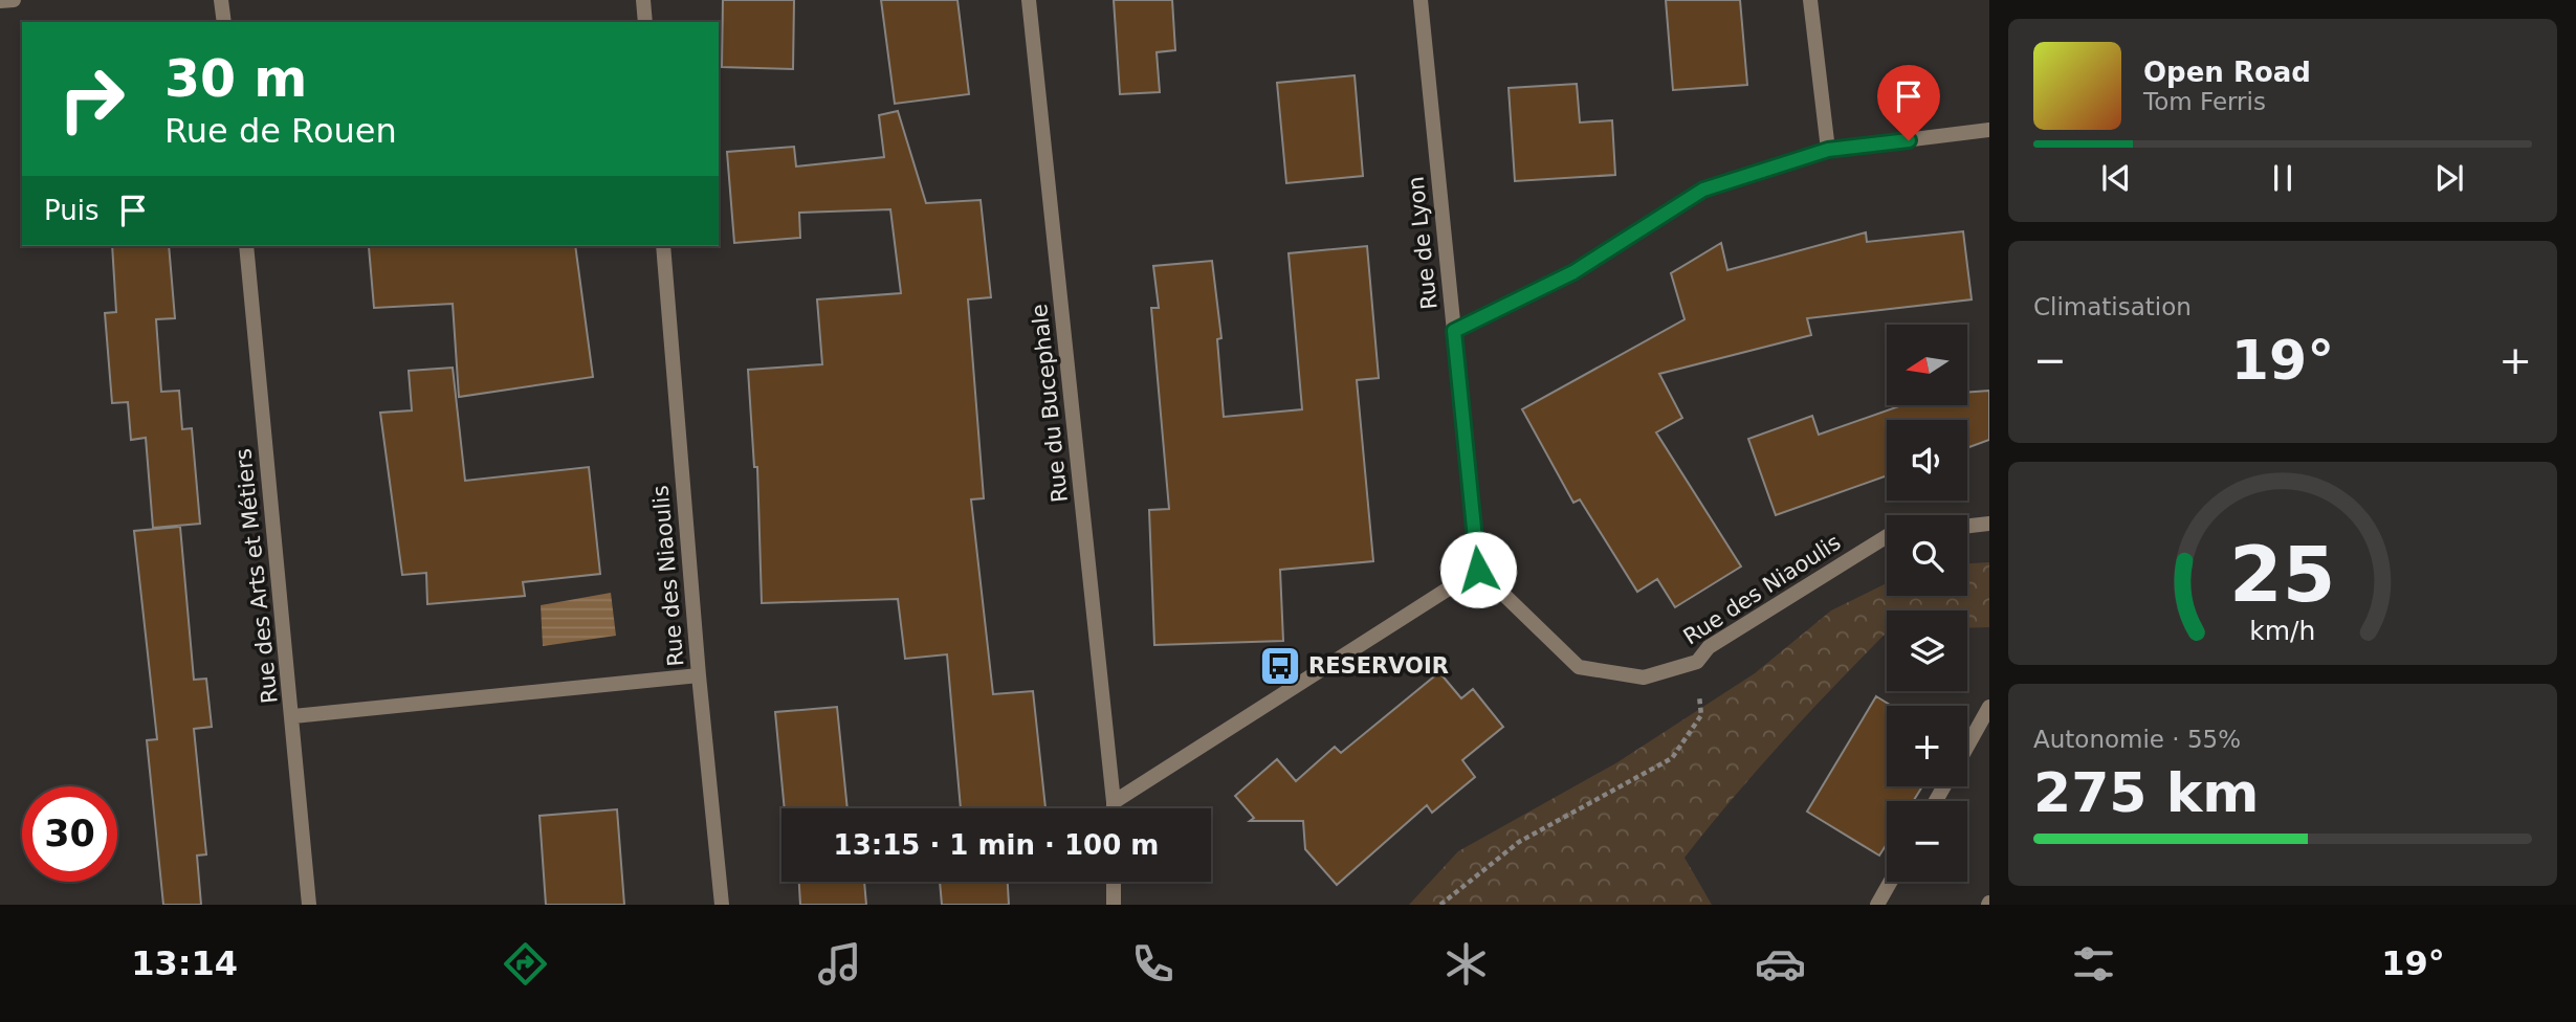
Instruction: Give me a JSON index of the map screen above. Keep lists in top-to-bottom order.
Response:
{
  "streets": {
    "street": [
      "Rue de Lyon",
      "Rue du Bucephale",
      "Rue des Arts et Métiers",
      "Rue des Niaoulis"
    ]
  },
  "crossings": [
    ["Rue de Lyon", "Rue des Niaoulis"]
  ],
  "places": {
    "bus stop": ["RESERVOIR"]
  },
  "north": "left",
  "page": {
    "turn": ["30 m", "Rue de Rouen"],
    "song": ["Open Road", "Tom Ferris"],
    "then": "Puis",
    "tile": [
      "Climatisation",
      ["Autonomie · 55%", "275 km"]
    ],
    "map_buttons": ["+", "−"],
    "heat": ["−", "19°", "+"],
    "limit": "30",
    "trip": "13:15 · 1 min · 100 m",
    "tabs": ["13:14", "19°"],
    "gauge": ["25", "km/h"]
  }
}
